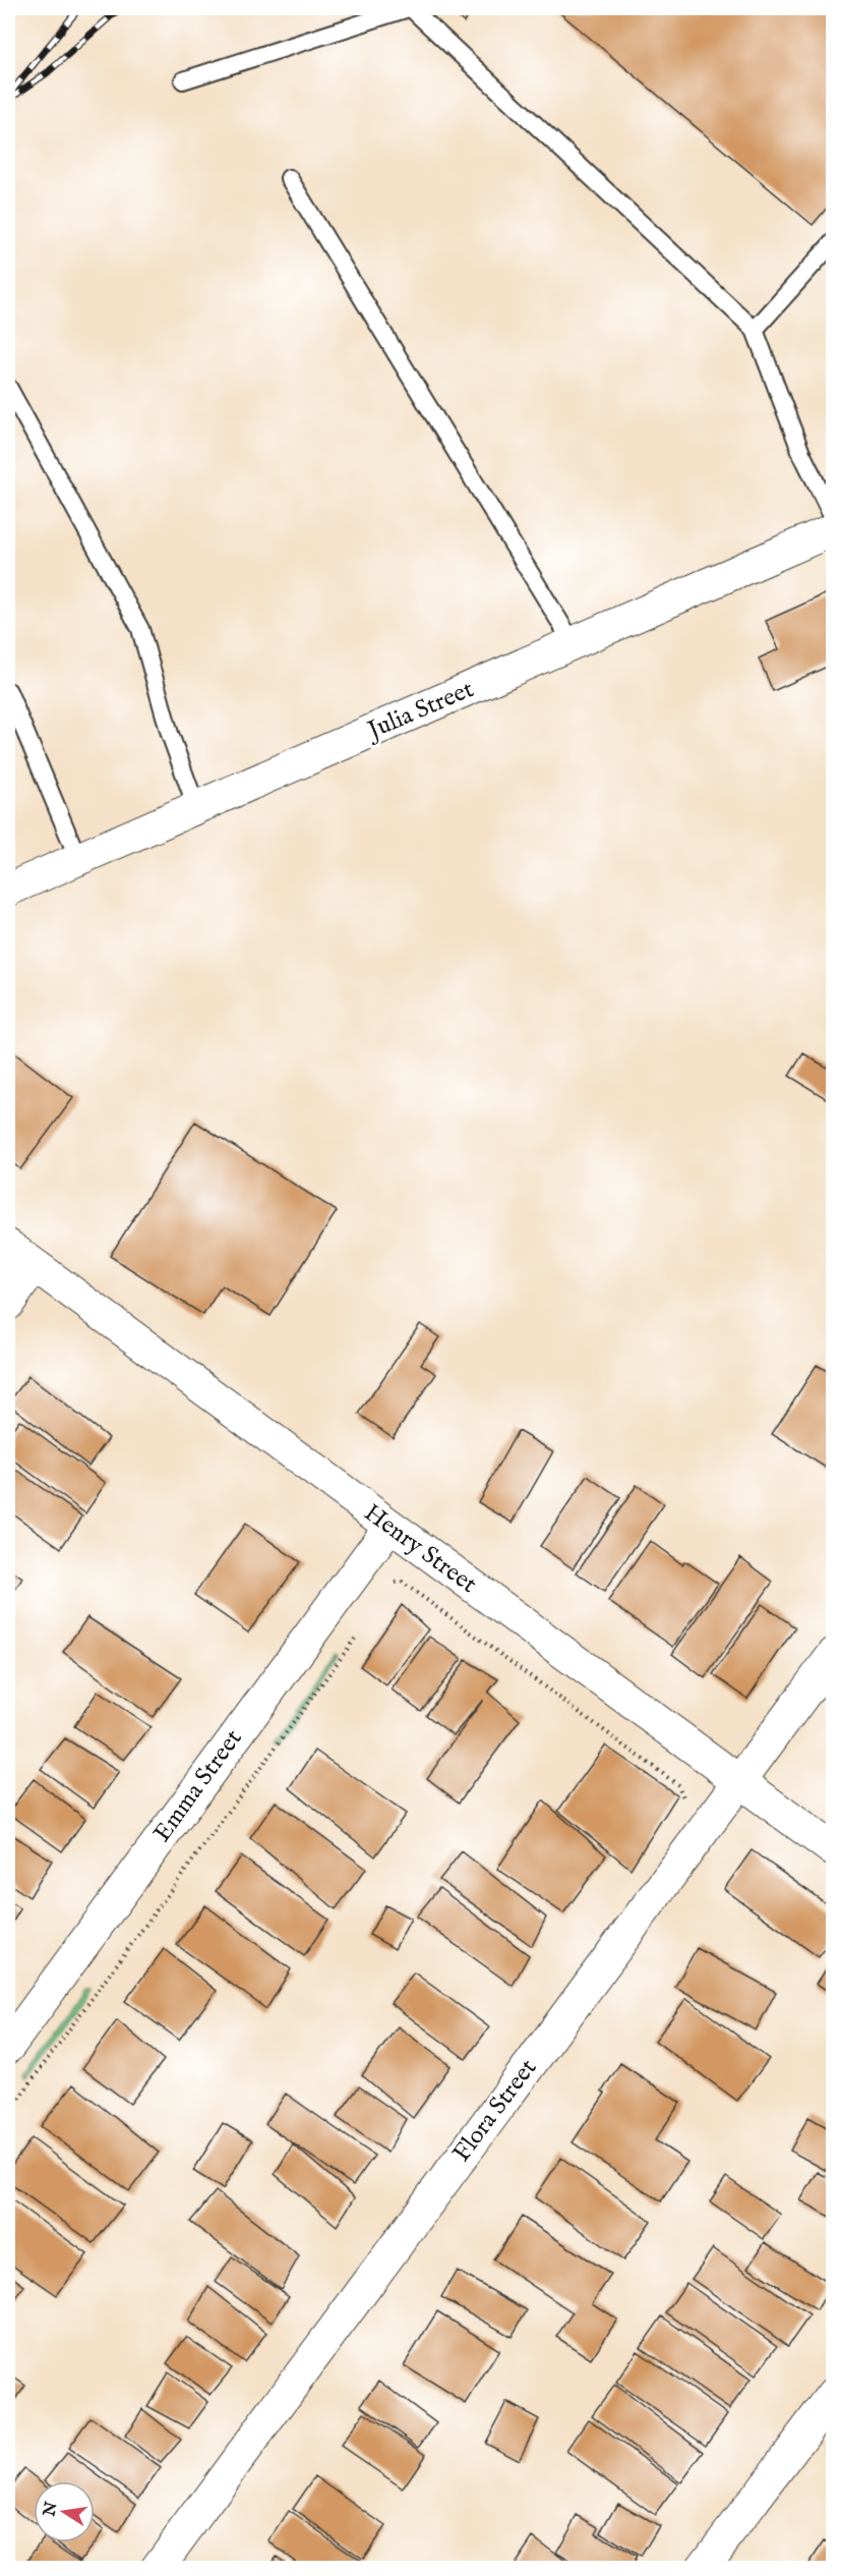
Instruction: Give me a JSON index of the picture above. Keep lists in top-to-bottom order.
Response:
{
  "streets": {
    "street": [
      "Julia Street",
      "Henry Street",
      "Emma Street",
      "Flora Street"
    ]
  },
  "crossings": [
    ["Henry Street", "Emma Street"],
    ["Henry Street", "Flora Street"]
  ],
  "north": "left"
}
